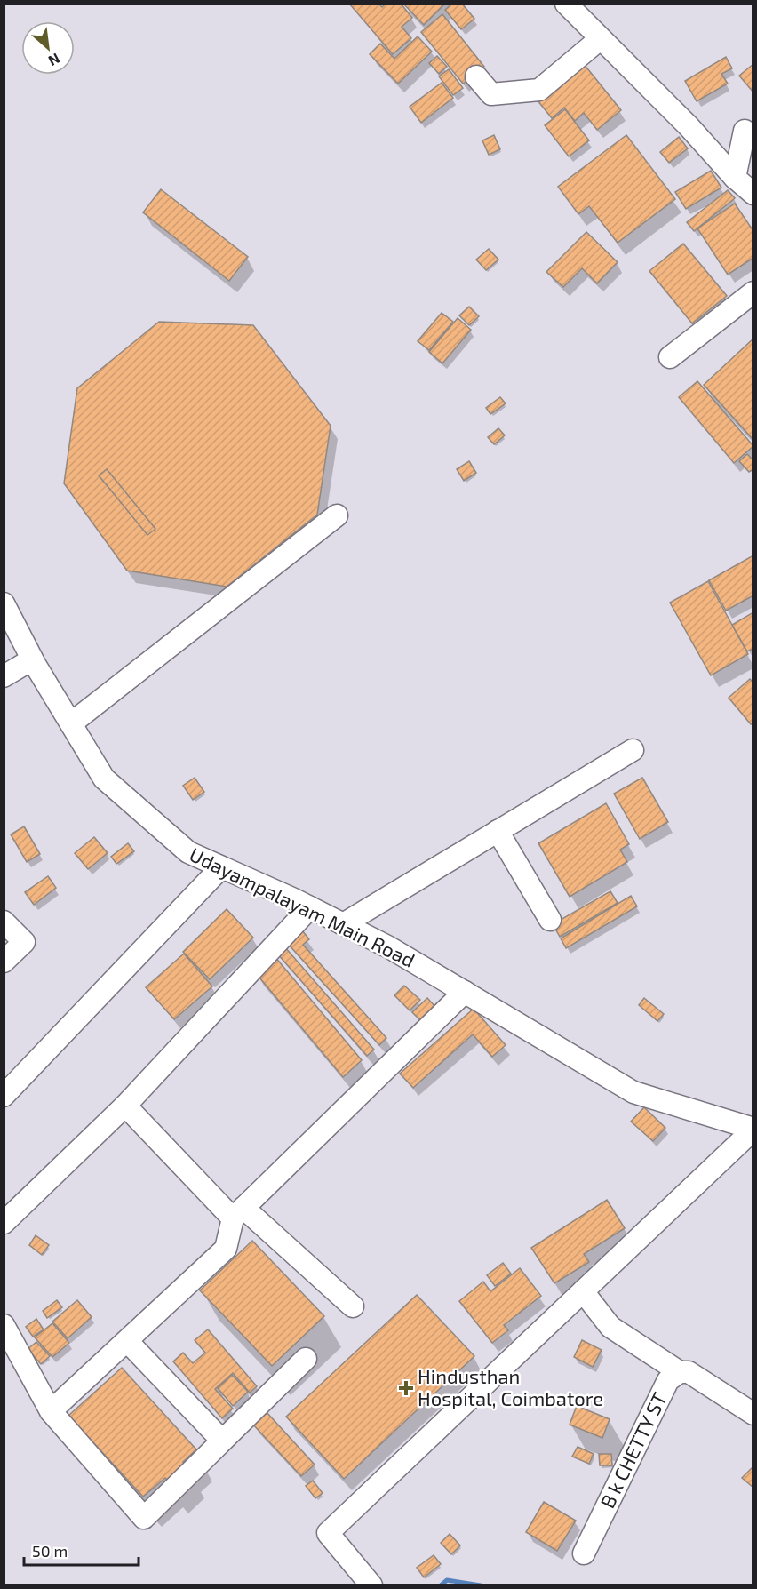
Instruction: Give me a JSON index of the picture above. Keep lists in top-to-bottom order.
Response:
{
  "streets": {
    "street": ["Udayampalayam Main Road", "B k CHETTY ST"]
  },
  "places": {
    "health": ["Hindusthan Hospital, Coimbatore"]
  },
  "scale_bar": "50 m",
  "north": "bottom right"
}
